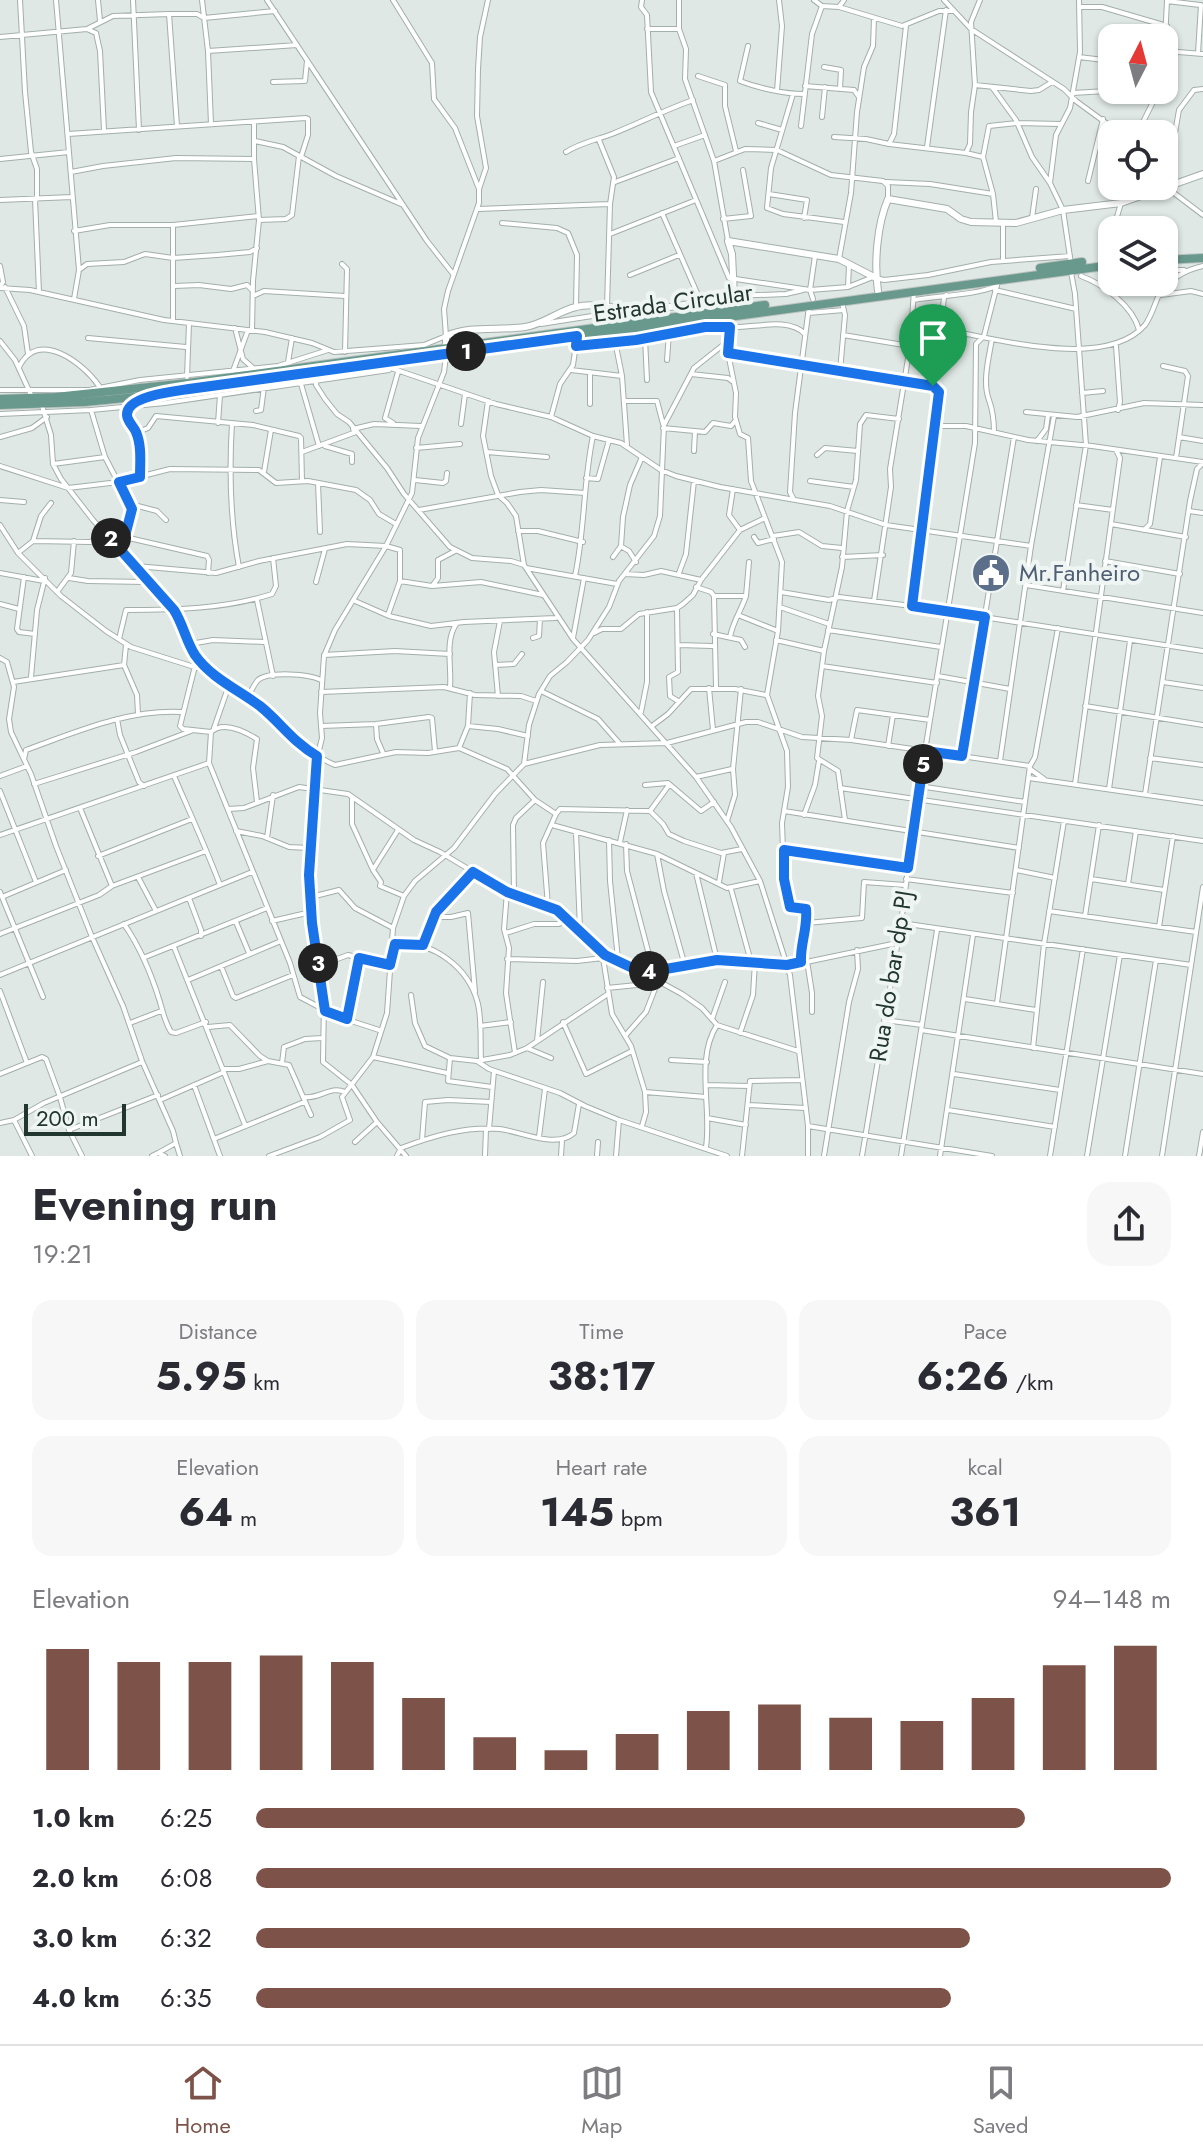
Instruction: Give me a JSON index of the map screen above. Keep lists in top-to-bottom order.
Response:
{
  "streets": {
    "main road": ["Estrada Circular"],
    "street": ["Rua do bar dp PJ"]
  },
  "crossings": [
    ["Estrada Circular", "Rua do bar dp PJ"]
  ],
  "places": {
    "public building": ["Mr.Fanheiro"]
  },
  "scale_bar": "200 m",
  "north": "top",
  "page": {
    "pins": [
      "1",
      "2",
      "5",
      "3",
      "4"
    ],
    "scale": "200 m",
    "heading": ["Evening run", "19:21"],
    "stats": [
      ["Distance", "5.95 km"],
      ["Time", "38:17"],
      ["Pace", "6:26 /km"],
      ["Elevation", "64 m"],
      ["Heart rate", "145 bpm"],
      ["kcal", "361"]
    ],
    "chart": ["Elevation", "94–148 m"],
    "list": [
      {
        "name": "1.0 km",
        "note": "6:25"
      },
      {
        "name": "2.0 km",
        "note": "6:08"
      },
      {
        "name": "3.0 km",
        "note": "6:32"
      },
      {
        "name": "4.0 km",
        "note": "6:35"
      }
    ],
    "tabs": ["Home", "Map", "Saved"]
  }
}
